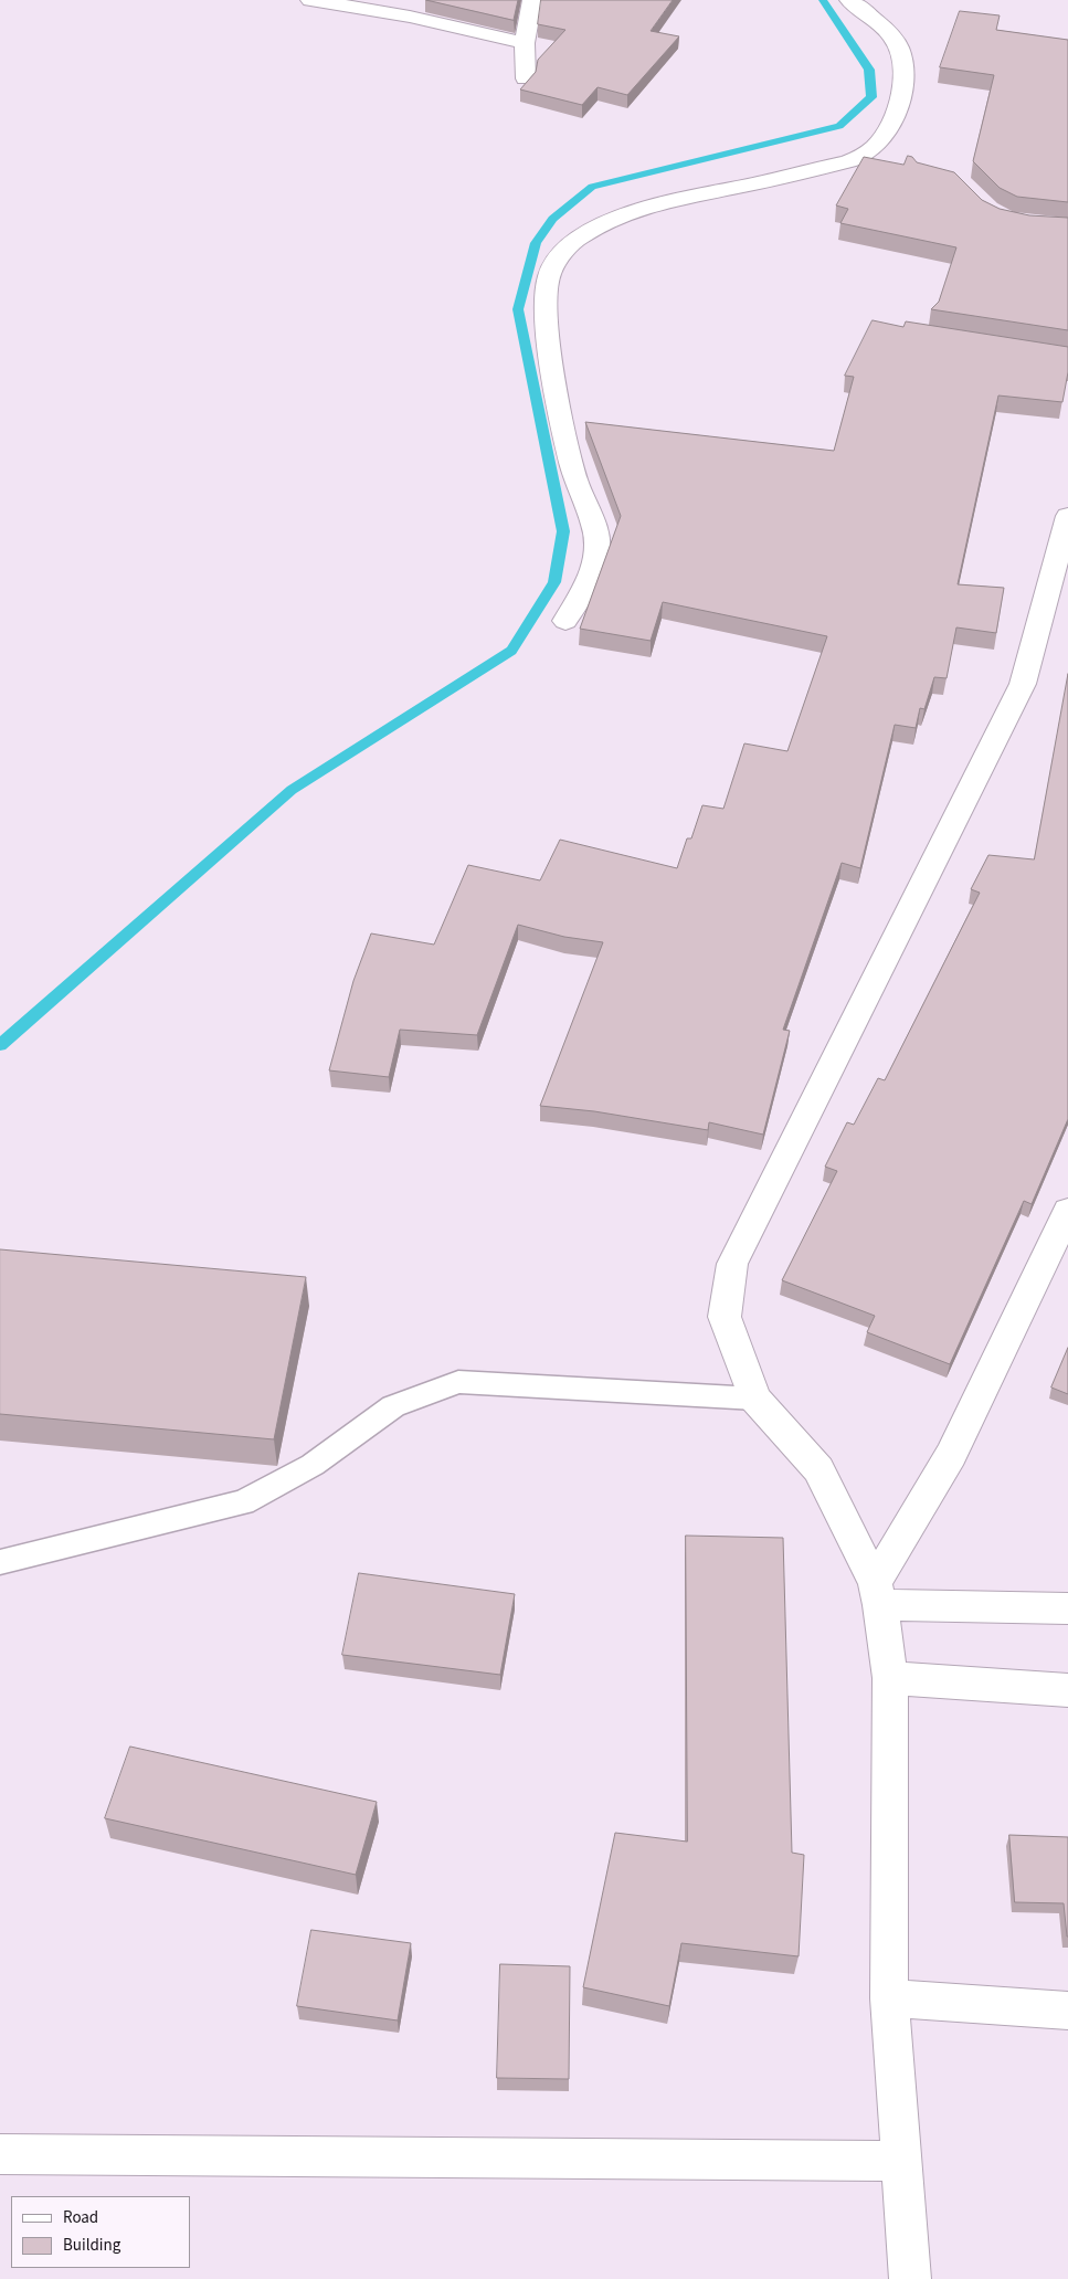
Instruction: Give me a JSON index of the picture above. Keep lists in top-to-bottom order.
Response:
{
  "legend": ["Road", "Building"]
}
